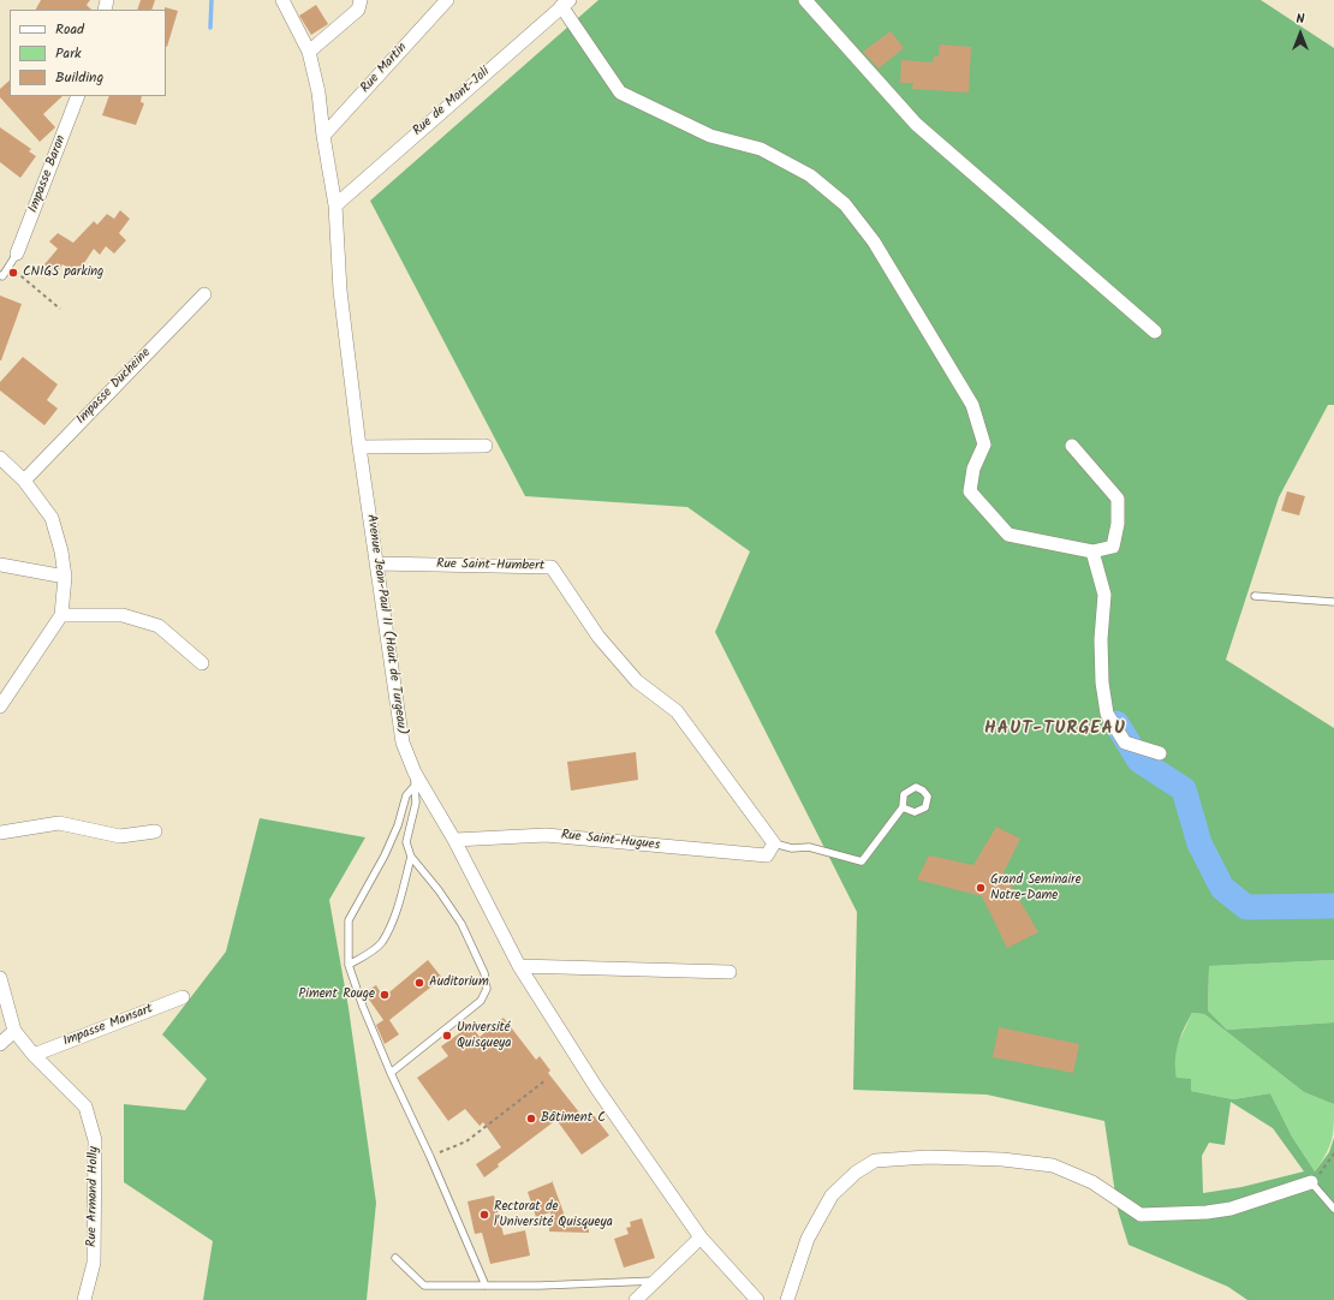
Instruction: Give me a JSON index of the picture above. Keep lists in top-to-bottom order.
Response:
{
  "streets": {
    "street": [
      "Rue Martin",
      "Rue de Mont-Joli",
      "Impasse Baron",
      "Impasse Ducheine",
      "Rue Saint-Humbert",
      "Avenue Jean-Paul II (Haut de Turgeau)",
      "Rue Saint-Hugues",
      "Impasse Mansart",
      "Rue Armand Holly"
    ]
  },
  "crossings": [
    ["Rue Martin", "Avenue Jean-Paul II (Haut de Turgeau)"],
    ["Rue de Mont-Joli", "Avenue Jean-Paul II (Haut de Turgeau)"],
    ["Rue Saint-Humbert", "Avenue Jean-Paul II (Haut de Turgeau)"],
    ["Rue Saint-Humbert", "Rue Saint-Hugues"],
    ["Avenue Jean-Paul II (Haut de Turgeau)", "Rue Saint-Hugues"],
    ["Impasse Mansart", "Rue Armand Holly"]
  ],
  "districts": ["HAUT-TURGEAU"],
  "places": [
    "CNIGS parking",
    "Grand Seminaire Notre-Dame",
    "Auditorium",
    "Piment Rouge",
    "Université Quisqueya",
    "Bâtiment C",
    "Rectorat de l'Université Quisqueya"
  ],
  "legend": ["Road", "Park", "Building"],
  "north": "top"
}
